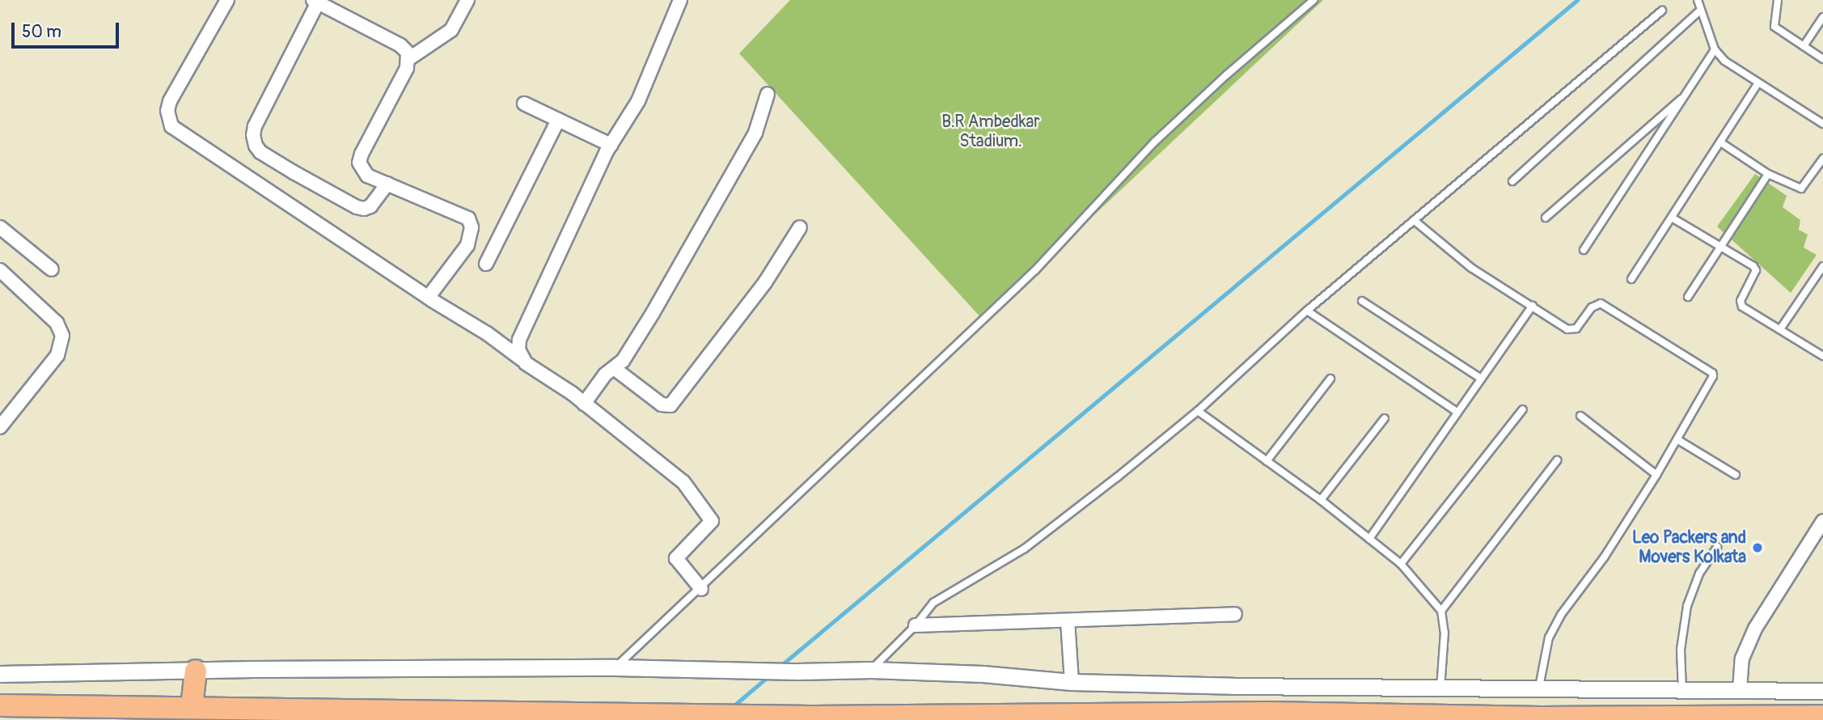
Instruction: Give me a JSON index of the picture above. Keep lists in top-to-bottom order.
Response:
{
  "parks": ["B.R Ambedkar Stadium."],
  "places": ["Leo Packers and Movers Kolkata"],
  "scale_bar": "50 m"
}
